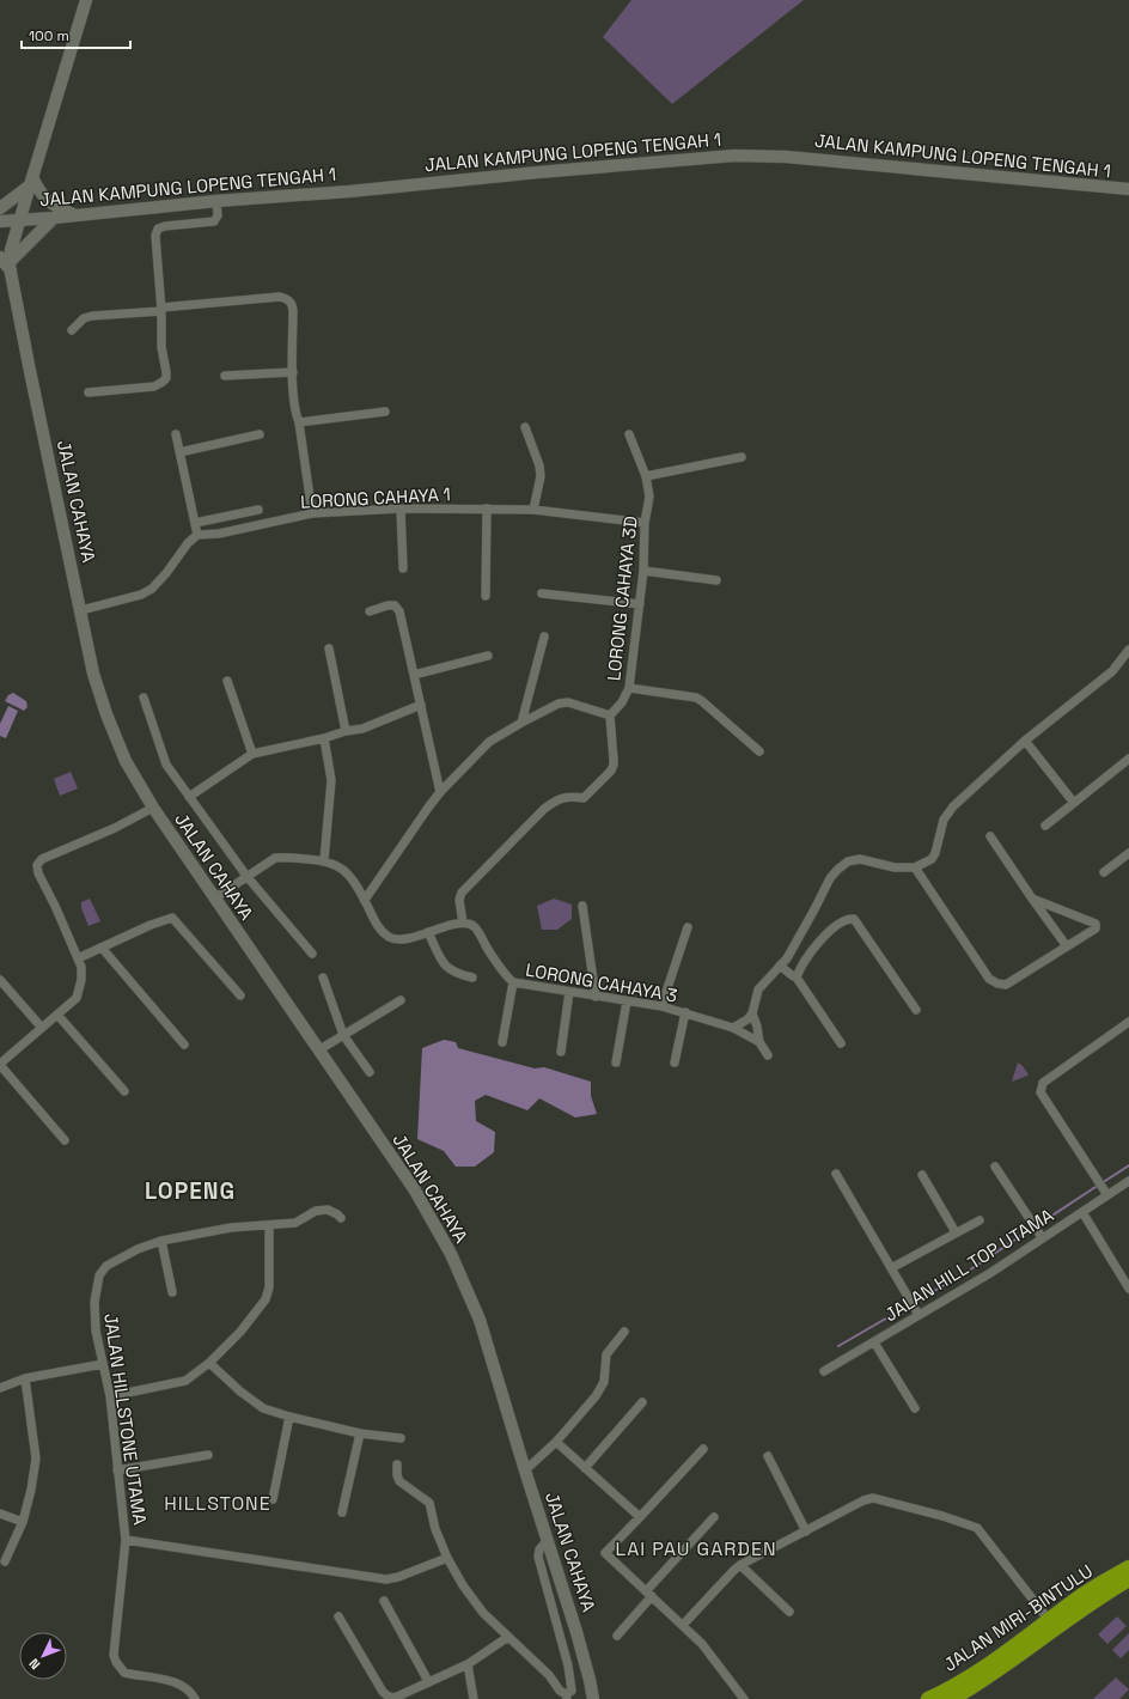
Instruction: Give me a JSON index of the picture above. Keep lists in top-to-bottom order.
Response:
{
  "streets": {
    "highway": ["JALAN MIRI-BINTULU"],
    "street": [
      "JALAN KAMPUNG LOPENG TENGAH 1",
      "LORONG CAHAYA 1",
      "JALAN CAHAYA",
      "LORONG CAHAYA 3D",
      "LORONG CAHAYA 3",
      "JALAN HILL TOP UTAMA",
      "JALAN HILLSTONE UTAMA"
    ]
  },
  "crossings": [
    ["JALAN KAMPUNG LOPENG TENGAH 1", "JALAN CAHAYA"],
    ["LORONG CAHAYA 1", "LORONG CAHAYA 3D"]
  ],
  "districts": ["LOPENG", "HILLSTONE", "LAI PAU GARDEN"],
  "scale_bar": "100 m",
  "north": "bottom left"
}
